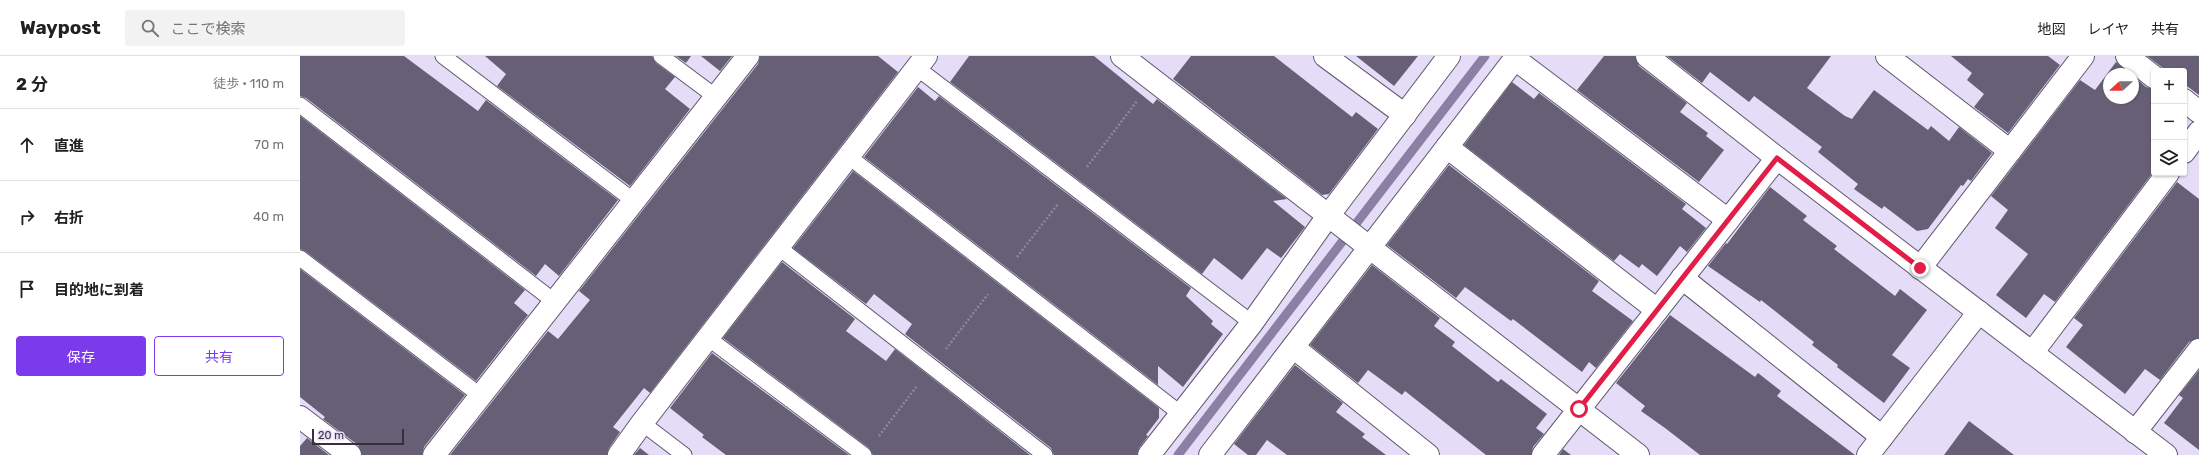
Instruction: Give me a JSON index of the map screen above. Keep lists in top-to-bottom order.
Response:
{
  "scale_bar": "20 m",
  "north": "left",
  "page": {
    "header": "Waypost",
    "search": "ここで検索",
    "nav": ["地図", "レイヤ", "共有"],
    "heading": ["2 分", "徒歩 · 110 m"],
    "map_buttons": ["+", "−"],
    "list": [
      ["直進", "70 m"],
      ["右折", "40 m"],
      "目的地に到着"
    ],
    "buttons": ["保存", "共有"],
    "scale": "20 m"
  }
}
